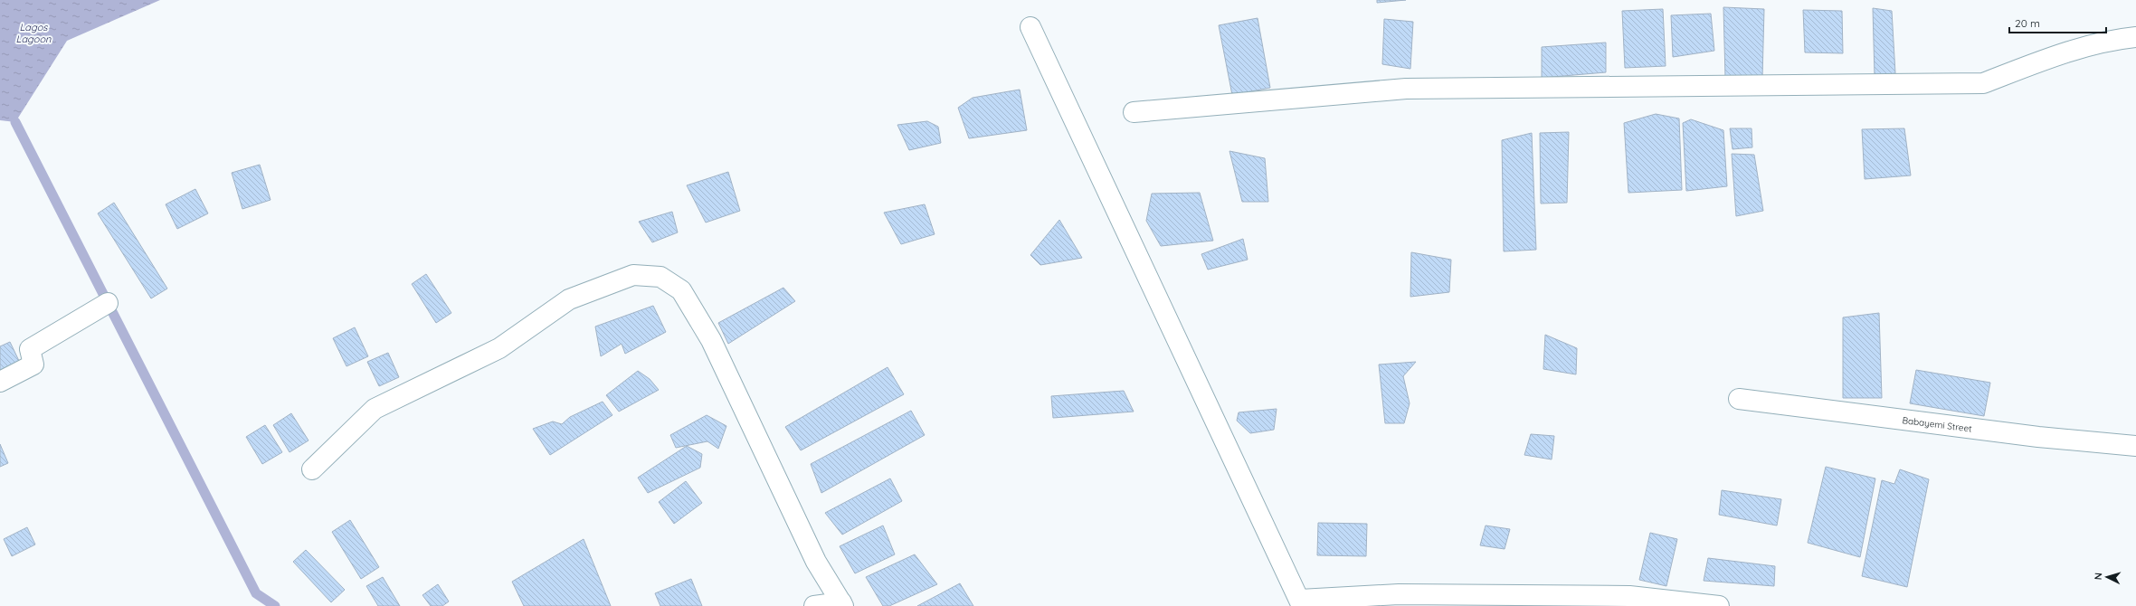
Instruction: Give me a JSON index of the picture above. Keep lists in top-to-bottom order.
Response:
{
  "streets": {
    "street": ["Babayemi Street"]
  },
  "water": ["Lagos Lagoon"],
  "scale_bar": "20 m",
  "north": "left"
}
